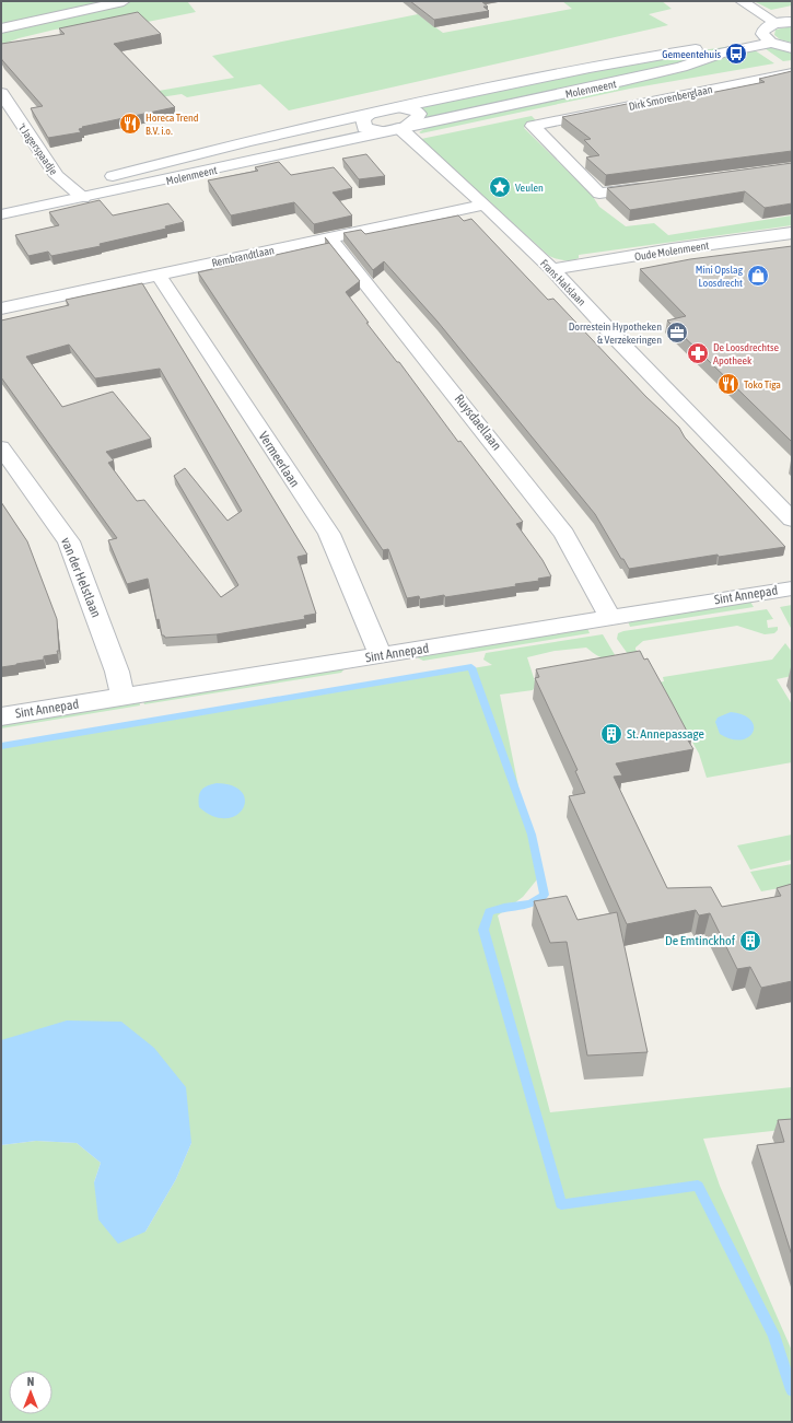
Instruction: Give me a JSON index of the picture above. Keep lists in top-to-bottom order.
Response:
{
  "streets": {
    "street": [
      "Molenmeent",
      "Dirk Smorenberglaan",
      "'t Jagerspaadje",
      "Oude Molenmeent",
      "Rembrandtlaan",
      "Frans Halslaan",
      "Ruysdaellaan",
      "Vermeerlaan",
      "van der Helstlaan",
      "Sint Annepad"
    ]
  },
  "crossings": [
    ["Molenmeent", "'t Jagerspaadje"],
    ["Molenmeent", "Frans Halslaan"],
    ["Oude Molenmeent", "Frans Halslaan"],
    ["Rembrandtlaan", "Frans Halslaan"],
    ["Rembrandtlaan", "Ruysdaellaan"],
    ["Rembrandtlaan", "Vermeerlaan"],
    ["Ruysdaellaan", "Sint Annepad"],
    ["Vermeerlaan", "Sint Annepad"],
    ["van der Helstlaan", "Sint Annepad"]
  ],
  "places": {
    "bus stop": ["Gemeentehuis"],
    "restaurant": ["Horeca Trend B.V. i.o.", "Toko Tiga"],
    "place": ["Veulen"],
    "shop": ["Mini Opslag Loosdrecht"],
    "office": ["Dorrestein Hypotheken & Verzekeringen"],
    "pharmacy": ["De Loosdrechtse Apotheek"],
    "building": ["St. Annepassage", "De Emtinckhof"]
  },
  "north": "top"
}
